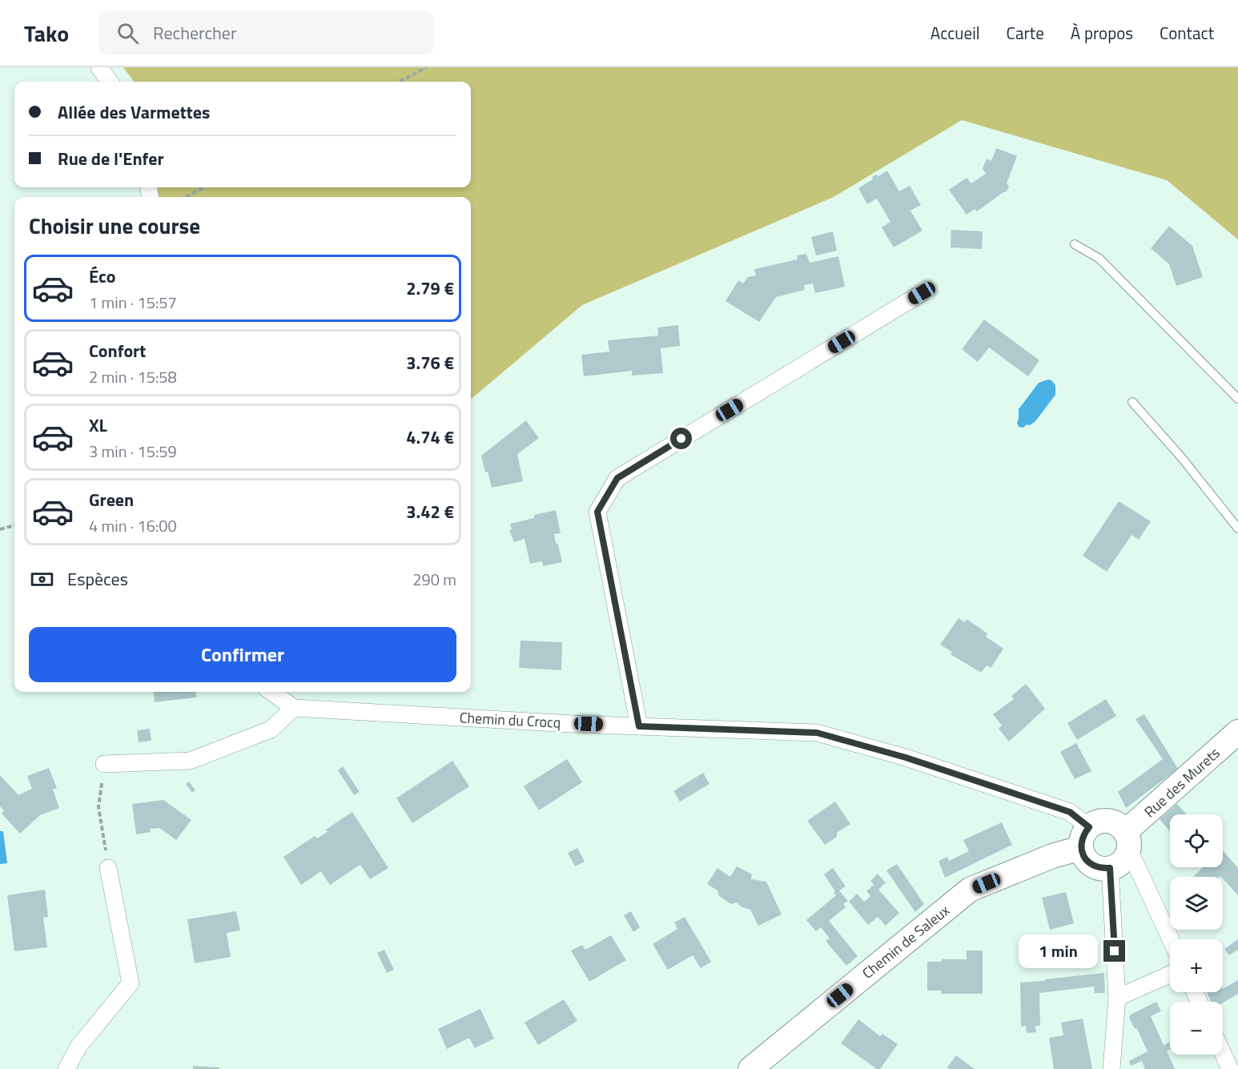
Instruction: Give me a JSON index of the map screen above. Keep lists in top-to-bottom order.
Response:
{
  "streets": {
    "street": ["Chemin du Crocq", "Rue des Murets", "Chemin de Saleux"]
  },
  "crossings": [
    ["Chemin du Crocq", "Rue des Murets"],
    ["Chemin du Crocq", "Chemin de Saleux"],
    ["Rue des Murets", "Chemin de Saleux"]
  ],
  "page": {
    "header": "Tako",
    "search": "Rechercher",
    "nav": [
      "Accueil",
      "Carte",
      "À propos",
      "Contact"
    ],
    "banner": ["Allée des Varmettes", "Rue de l'Enfer"],
    "heading": "Choisir une course",
    "list": [
      {
        "name": "Éco",
        "note": "1 min · 15:57",
        "value": "2.79 €"
      },
      {
        "name": "Confort",
        "note": "2 min · 15:58",
        "value": "3.76 €"
      },
      {
        "name": "XL",
        "note": "3 min · 15:59",
        "value": "4.74 €"
      },
      {
        "name": "Green",
        "note": "4 min · 16:00",
        "value": "3.42 €"
      }
    ],
    "pay": ["Espèces", "290 m"],
    "buttons": "Confirmer",
    "map_buttons": ["+", "−"],
    "bubble": "1 min"
  }
}
